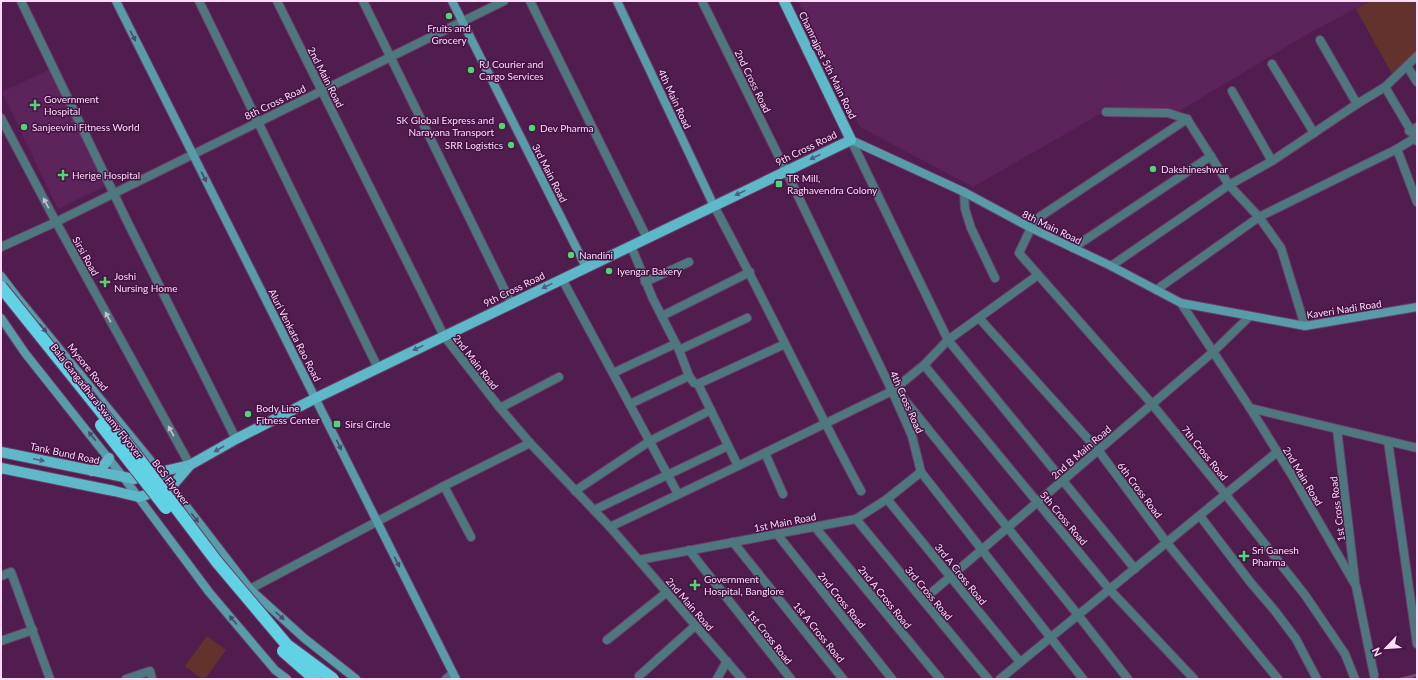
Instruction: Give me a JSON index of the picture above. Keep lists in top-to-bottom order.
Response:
{
  "streets": {
    "highway": ["Bala Gangadhara Swamy Flyover", "BGS Flyover"],
    "main road": [
      "Chamrajpet 5th Main Road",
      "4th Main Road",
      "9th Cross Road",
      "3rd Main Road",
      "8th Main Road",
      "Kaveri Nadi Road",
      "Aluri Venkata Rao Road",
      "Mysore Road",
      "Tank Bund Road"
    ],
    "street": [
      "2nd Main Road",
      "2nd Cross Road",
      "8th Cross Road",
      "Sirsi Road",
      "4th Cross Road",
      "2nd B Main Road",
      "7th Cross Road",
      "6th Cross Road",
      "1st Cross Road",
      "5th Cross Road",
      "1st Main Road",
      "3rd A Cross Road",
      "3rd Cross Road",
      "2nd A Cross Road",
      "1st A Cross Road"
    ]
  },
  "crossings": [
    ["Chamrajpet 5th Main Road", "9th Cross Road"],
    ["Chamrajpet 5th Main Road", "8th Main Road"],
    ["2nd Main Road", "8th Cross Road"],
    ["2nd Main Road", "9th Cross Road"],
    ["2nd Main Road", "8th Main Road"],
    ["2nd Main Road", "2nd B Main Road"],
    ["2nd Main Road", "1st Cross Road"],
    ["2nd Main Road", "1st Main Road"],
    ["2nd Cross Road", "9th Cross Road"],
    ["2nd Cross Road", "4th Cross Road"],
    ["2nd Cross Road", "1st Main Road"],
    ["4th Main Road", "9th Cross Road"],
    ["8th Cross Road", "3rd Main Road"],
    ["8th Cross Road", "Sirsi Road"],
    ["8th Cross Road", "Aluri Venkata Rao Road"],
    ["9th Cross Road", "3rd Main Road"],
    ["9th Cross Road", "8th Main Road"],
    ["9th Cross Road", "Sirsi Road"],
    ["9th Cross Road", "Aluri Venkata Rao Road"],
    ["9th Cross Road", "4th Cross Road"],
    ["9th Cross Road", "Tank Bund Road"],
    ["8th Main Road", "Kaveri Nadi Road"],
    ["8th Main Road", "2nd B Main Road"],
    ["8th Main Road", "7th Cross Road"],
    ["Sirsi Road", "Tank Bund Road"],
    ["Kaveri Nadi Road", "2nd B Main Road"],
    ["Mysore Road", "Tank Bund Road"],
    ["4th Cross Road", "2nd B Main Road"],
    ["4th Cross Road", "1st Main Road"],
    ["2nd B Main Road", "7th Cross Road"],
    ["2nd B Main Road", "6th Cross Road"],
    ["2nd B Main Road", "5th Cross Road"],
    ["2nd B Main Road", "3rd A Cross Road"],
    ["2nd B Main Road", "3rd Cross Road"],
    ["1st Cross Road", "1st Main Road"],
    ["1st Main Road", "3rd A Cross Road"],
    ["1st Main Road", "3rd Cross Road"],
    ["1st Main Road", "2nd A Cross Road"],
    ["1st Main Road", "1st A Cross Road"]
  ],
  "one_way": ["9th Cross Road", "Aluri Venkata Rao Road"],
  "places": {
    "other": [
      "Fruits and Grocery",
      "RJ Courier and Cargo Services",
      "SK Global Express and Narayana Transport",
      "Sanjeevini Fitness World",
      "Dev Pharma",
      "SRR Logistics",
      "Dakshineshwar",
      "Nandini",
      "Iyengar Bakery",
      "Body Line Fitness Center"
    ],
    "health": [
      "Government Hospital",
      "Herige Hospital",
      "Joshi Nursing Home",
      "Sri Ganesh Pharma",
      "Government Hospital, Banglore"
    ],
    "transit": ["TR Mill, Raghavendra Colony", "Sirsi Circle"]
  },
  "north": "bottom left"
}
